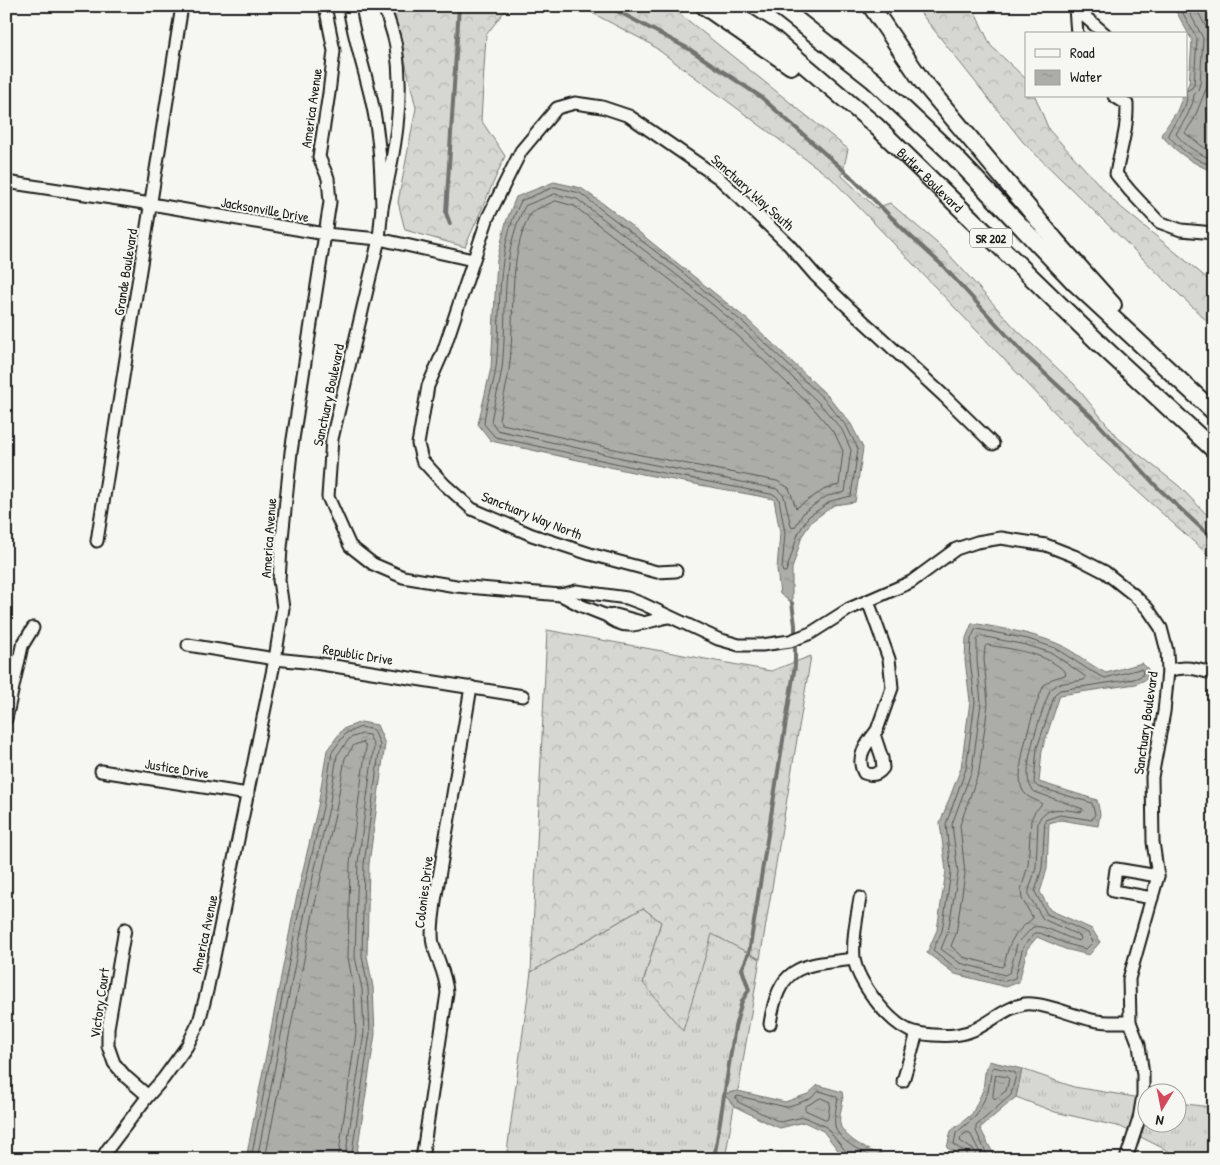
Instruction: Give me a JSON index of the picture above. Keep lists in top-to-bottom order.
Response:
{
  "streets": {
    "highway": ["Butler Boulevard", "SR 202"],
    "street": [
      "America Avenue",
      "Sanctuary Way South",
      "Jacksonville Drive",
      "Grande Boulevard",
      "Sanctuary Boulevard",
      "Sanctuary Way North",
      "Republic Drive",
      "Justice Drive",
      "Colonies Drive",
      "Victory Court"
    ]
  },
  "crossings": [
    ["America Avenue", "Jacksonville Drive"],
    ["America Avenue", "Republic Drive"],
    ["America Avenue", "Justice Drive"],
    ["America Avenue", "Victory Court"],
    ["Sanctuary Way South", "Jacksonville Drive"],
    ["Sanctuary Way South", "Sanctuary Way North"],
    ["Jacksonville Drive", "Grande Boulevard"],
    ["Jacksonville Drive", "Sanctuary Boulevard"],
    ["Jacksonville Drive", "Sanctuary Way North"],
    ["Republic Drive", "Colonies Drive"]
  ],
  "legend": ["Road", "Water"],
  "north": "bottom"
}
